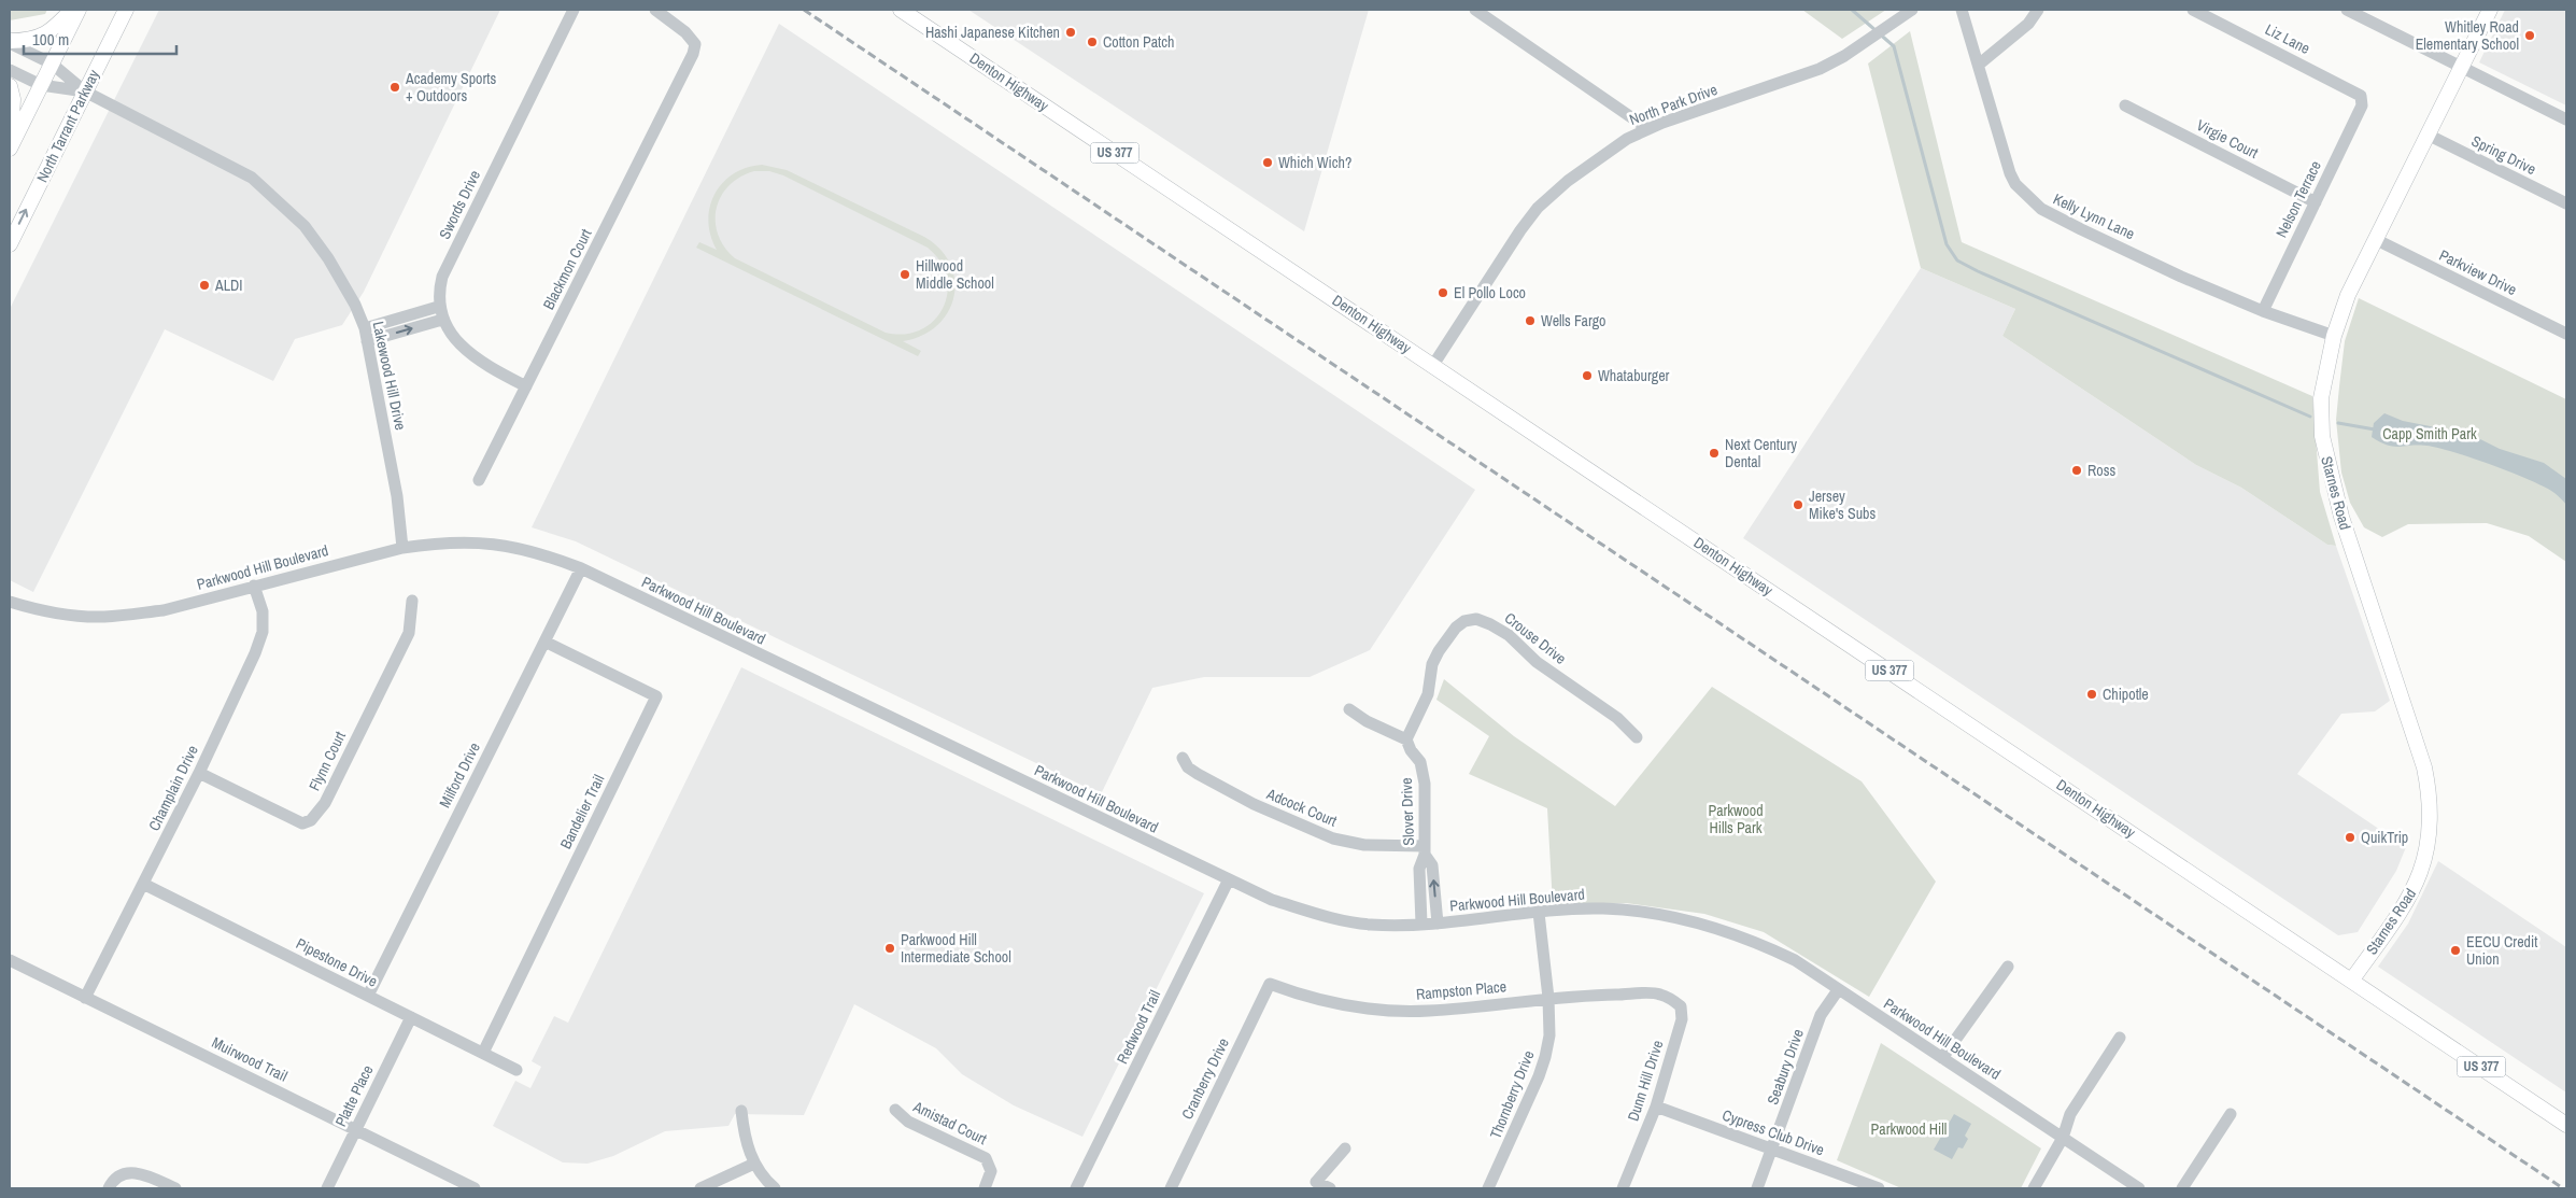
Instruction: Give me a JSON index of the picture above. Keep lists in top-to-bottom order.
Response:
{
  "streets": {
    "main road": [
      "Denton Highway",
      "North Tarrant Parkway",
      "US 377",
      "Starnes Road"
    ],
    "street": [
      "Liz Lane",
      "North Park Drive",
      "Virgie Court",
      "Spring Drive",
      "Nelson Terrace",
      "Swords Drive",
      "Kelly Lynn Lane",
      "Blackmon Court",
      "Parkview Drive",
      "Lakewood Hill Drive",
      "Parkwood Hill Boulevard",
      "Crouse Drive",
      "Flynn Court",
      "Milford Drive",
      "Champlain Drive",
      "Adcock Court",
      "Bandelier Trail",
      "Slover Drive",
      "Pipestone Drive",
      "Rampston Place",
      "Redwood Trail",
      "Muirwood Trail",
      "Seabury Drive",
      "Cranberry Drive",
      "Dunn Hill Drive",
      "Thornberry Drive",
      "Platte Place",
      "Amistad Court",
      "Cypress Club Drive"
    ]
  },
  "crossings": [
    ["Liz Lane", "Nelson Terrace"],
    ["Denton Highway", "North Park Drive"],
    ["Denton Highway", "Starnes Road"],
    ["North Tarrant Parkway", "Lakewood Hill Drive"],
    ["Virgie Court", "Nelson Terrace"],
    ["Spring Drive", "Starnes Road"],
    ["Nelson Terrace", "Kelly Lynn Lane"],
    ["Swords Drive", "Blackmon Court"],
    ["Kelly Lynn Lane", "Starnes Road"],
    ["Parkview Drive", "Starnes Road"],
    ["Lakewood Hill Drive", "Parkwood Hill Boulevard"],
    ["Parkwood Hill Boulevard", "Milford Drive"],
    ["Parkwood Hill Boulevard", "Champlain Drive"],
    ["Parkwood Hill Boulevard", "Slover Drive"],
    ["Parkwood Hill Boulevard", "Redwood Trail"],
    ["Parkwood Hill Boulevard", "Seabury Drive"],
    ["Parkwood Hill Boulevard", "Thornberry Drive"],
    ["Crouse Drive", "Slover Drive"],
    ["Flynn Court", "Champlain Drive"],
    ["Milford Drive", "Bandelier Trail"],
    ["Milford Drive", "Pipestone Drive"],
    ["Champlain Drive", "Pipestone Drive"],
    ["Champlain Drive", "Muirwood Trail"],
    ["Adcock Court", "Slover Drive"],
    ["Bandelier Trail", "Pipestone Drive"],
    ["Pipestone Drive", "Platte Place"],
    ["Rampston Place", "Cranberry Drive"],
    ["Rampston Place", "Dunn Hill Drive"],
    ["Rampston Place", "Thornberry Drive"],
    ["Muirwood Trail", "Platte Place"],
    ["Seabury Drive", "Cypress Club Drive"],
    ["Dunn Hill Drive", "Cypress Club Drive"]
  ],
  "parks": ["Capp Smith Park", "Parkwood Hills Park", "Parkwood Hill"],
  "places": [
    "Hashi Japanese Kitchen",
    "Whitley Road Elementary School",
    "Cotton Patch",
    "Academy Sports + Outdoors",
    "Which Wich?",
    "Hillwood Middle School",
    "ALDI",
    "El Pollo Loco",
    "Wells Fargo",
    "Whataburger",
    "Next Century Dental",
    "Ross",
    "Jersey Mike's Subs",
    "Chipotle",
    "QuikTrip",
    "Parkwood Hill Intermediate School",
    "EECU Credit Union"
  ],
  "scale_bar": "100 m"
}
